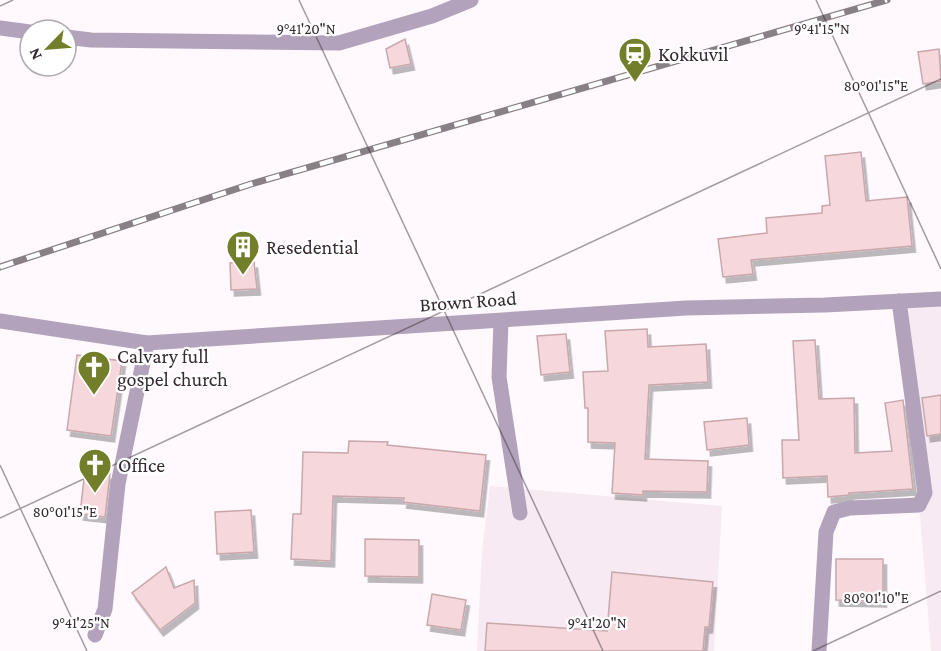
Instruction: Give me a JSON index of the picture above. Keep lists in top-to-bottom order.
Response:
{
  "streets": {
    "street": ["Brown Road"]
  },
  "places": {
    "station": ["Kokkuvil"],
    "building": ["Resedential"],
    "church": ["Calvary full gospel church", "Office"]
  },
  "north": "bottom left",
  "coordinates": [
    "9°41'15\"N",
    "9°41'20\"N",
    "80°01'15\"E",
    "80°01'10\"E",
    "9°41'25\"N"
  ]
}
